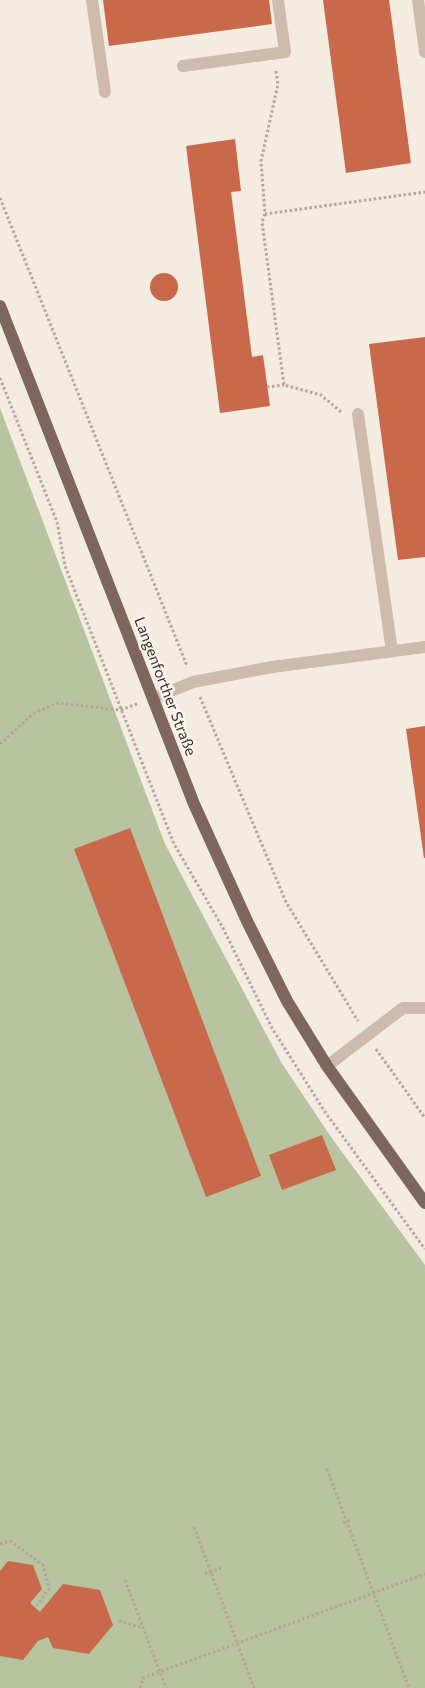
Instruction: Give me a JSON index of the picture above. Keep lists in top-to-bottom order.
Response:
{
  "streets": {
    "main road": ["Langenforther Straße"]
  }
}
